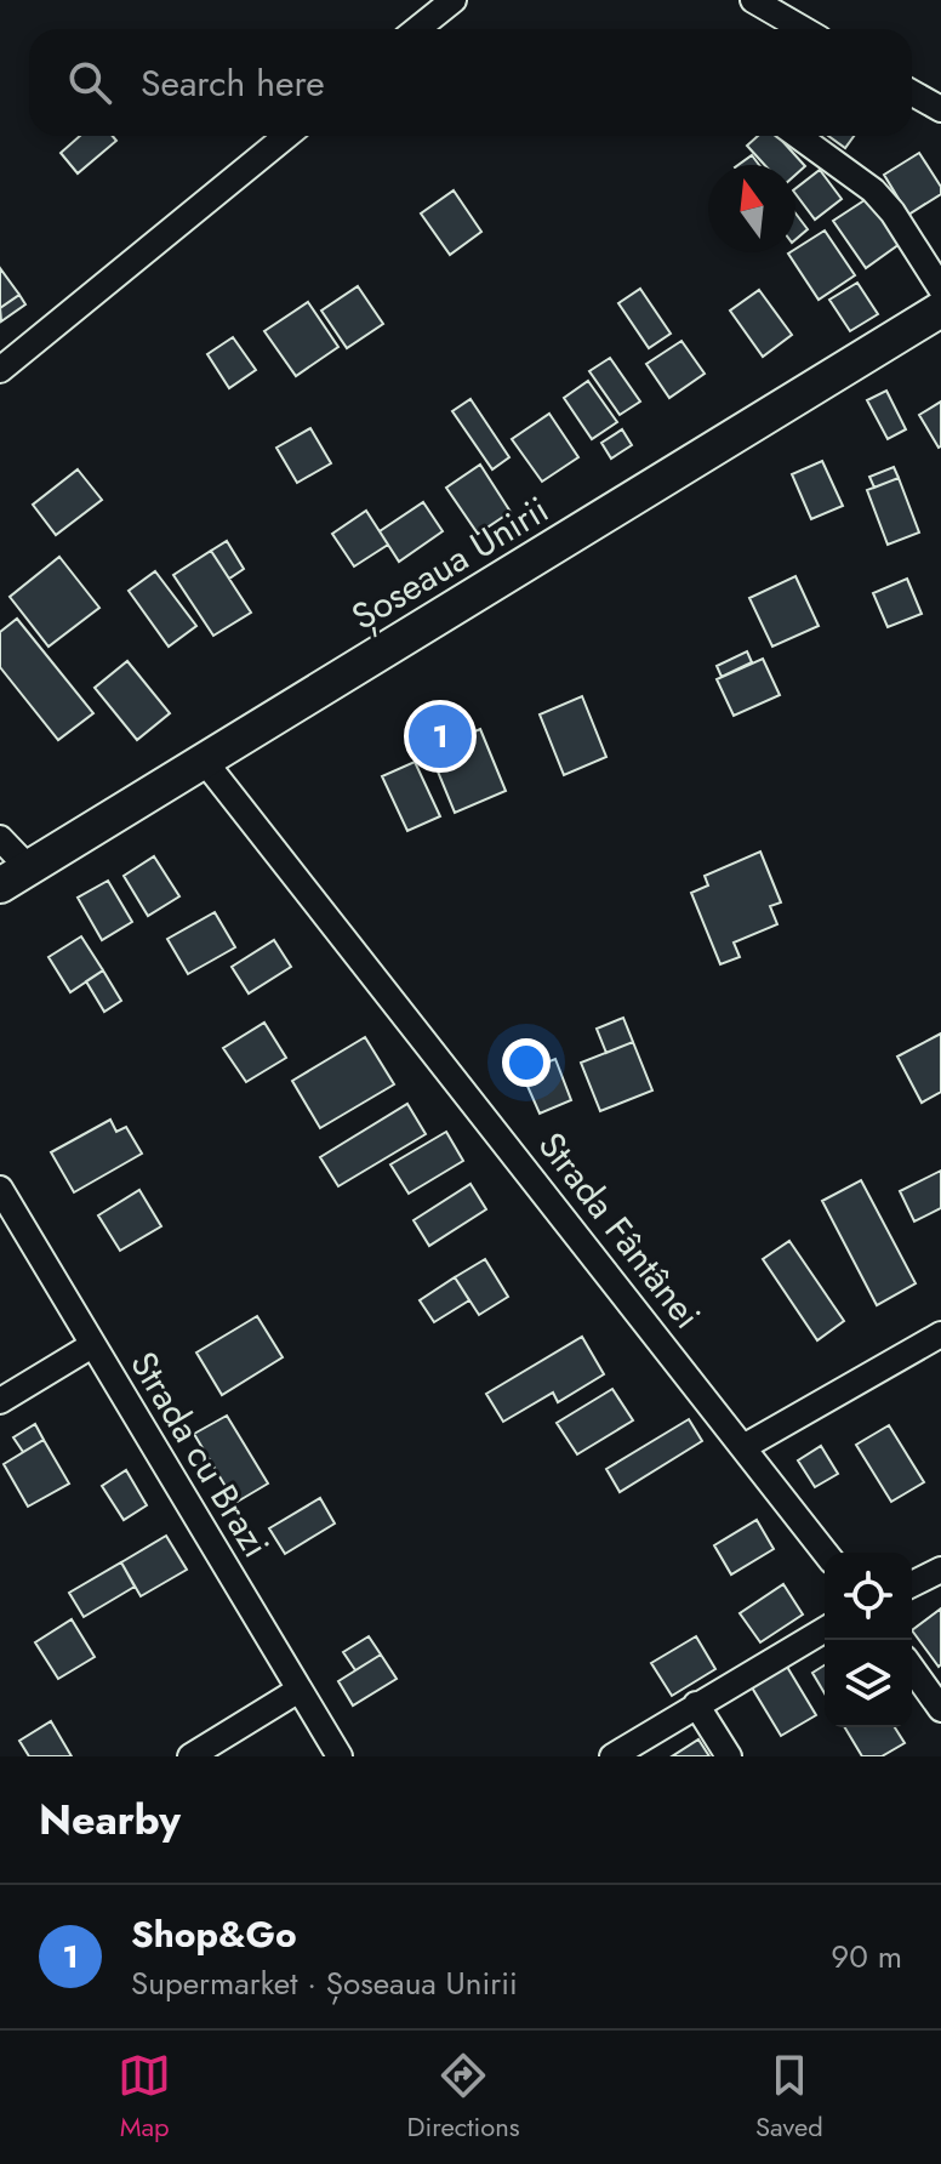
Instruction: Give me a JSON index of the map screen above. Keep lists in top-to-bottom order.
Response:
{
  "streets": {
    "main road": ["Șoseaua Unirii"],
    "street": ["Strada Fântânei", "Strada cu Brazi"]
  },
  "crossings": [
    ["Șoseaua Unirii", "Strada Fântânei"]
  ],
  "north": "top",
  "page": {
    "search": "Search here",
    "pins": "1",
    "heading": "Nearby",
    "list": [
      {
        "mark": "1",
        "name": "Shop&Go",
        "note": "Supermarket · Șoseaua Unirii",
        "value": "90 m"
      }
    ],
    "nav": ["Map", "Directions", "Saved"]
  }
}
